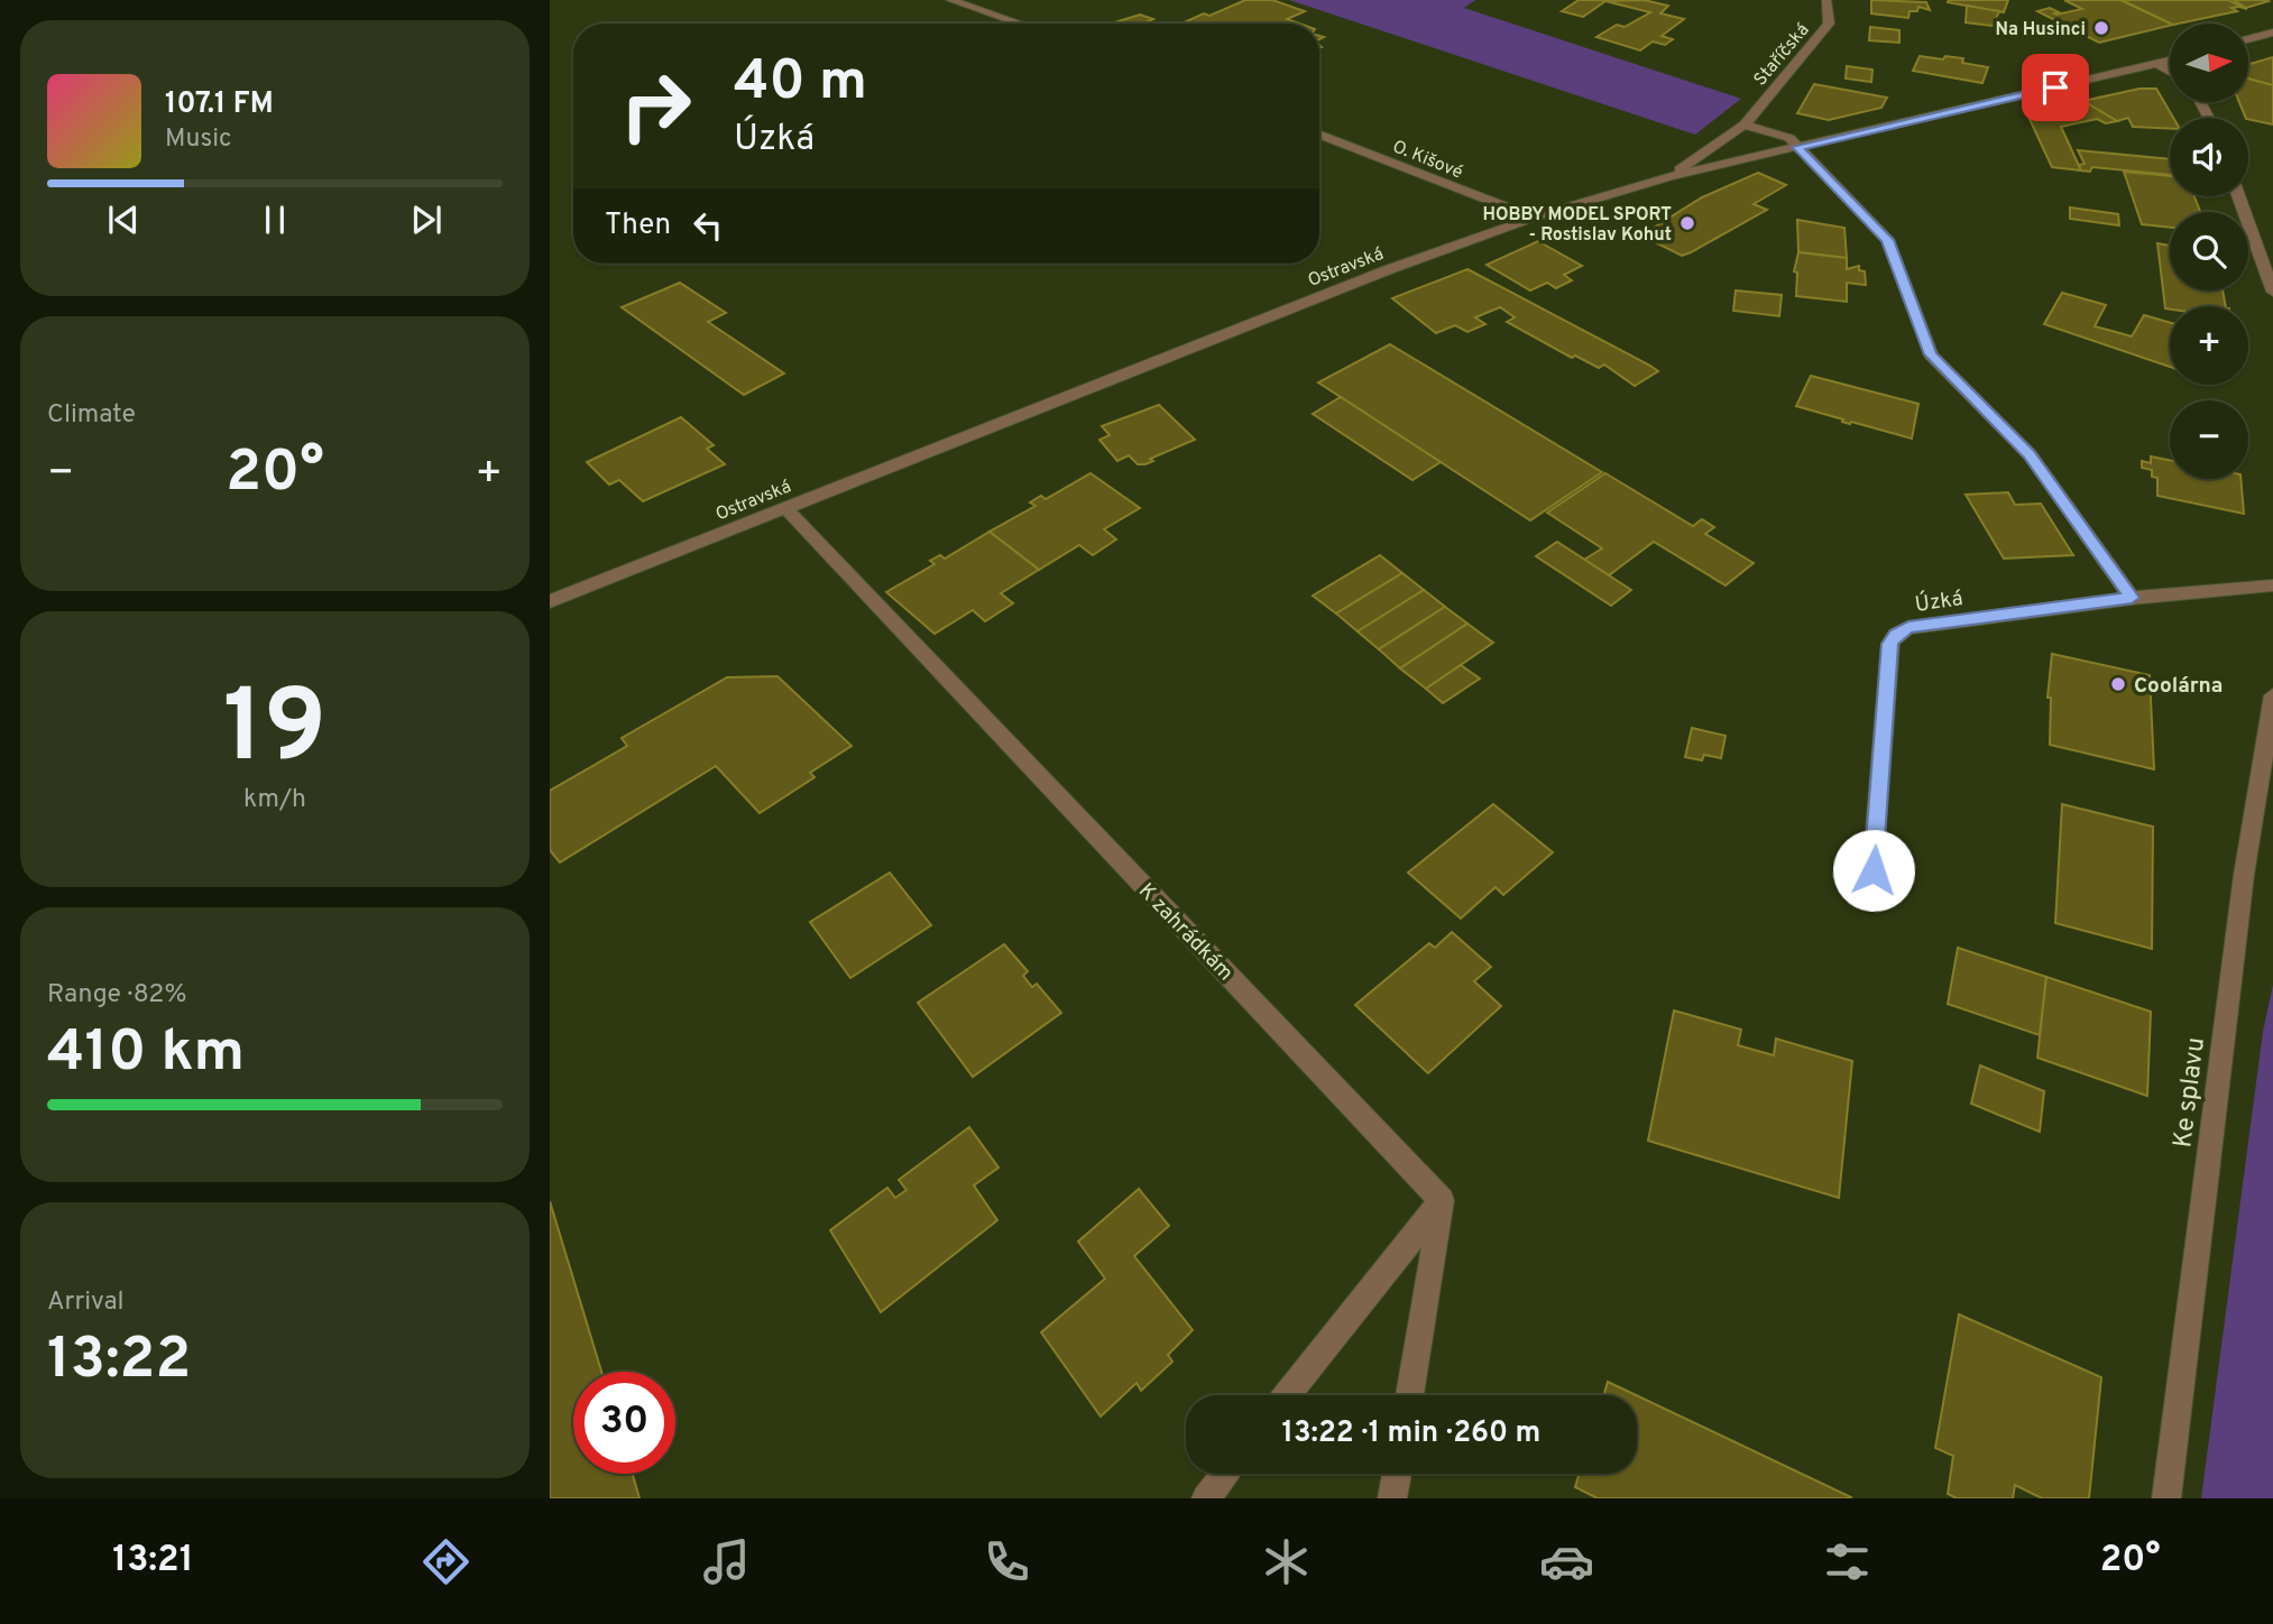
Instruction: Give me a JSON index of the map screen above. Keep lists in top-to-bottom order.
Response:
{
  "streets": {
    "street": [
      "Staříčská",
      "O. Kišové",
      "Ostravská",
      "Úzká",
      "K zahrádkám",
      "Ke splavu"
    ]
  },
  "crossings": [
    ["Staříčská", "Ostravská"],
    ["O. Kišové", "Ostravská"],
    ["Ostravská", "K zahrádkám"]
  ],
  "places": ["Na Husinci", "HOBBY MODEL SPORT - Rostislav Kohut", "Coolárna"],
  "north": "right",
  "page": {
    "map_buttons": ["+", "−"],
    "turn": ["40 m", "Úzká"],
    "song": ["107.1 FM", "Music"],
    "then": "Then",
    "tile": [
      "Climate",
      ["19", "km/h"],
      ["Range · 82%", "410 km"],
      ["Arrival", "13:22"]
    ],
    "heat": ["−", "20°", "+"],
    "limit": "30",
    "trip": "13:22 · 1 min · 260 m",
    "tabs": ["13:21", "20°"]
  }
}
